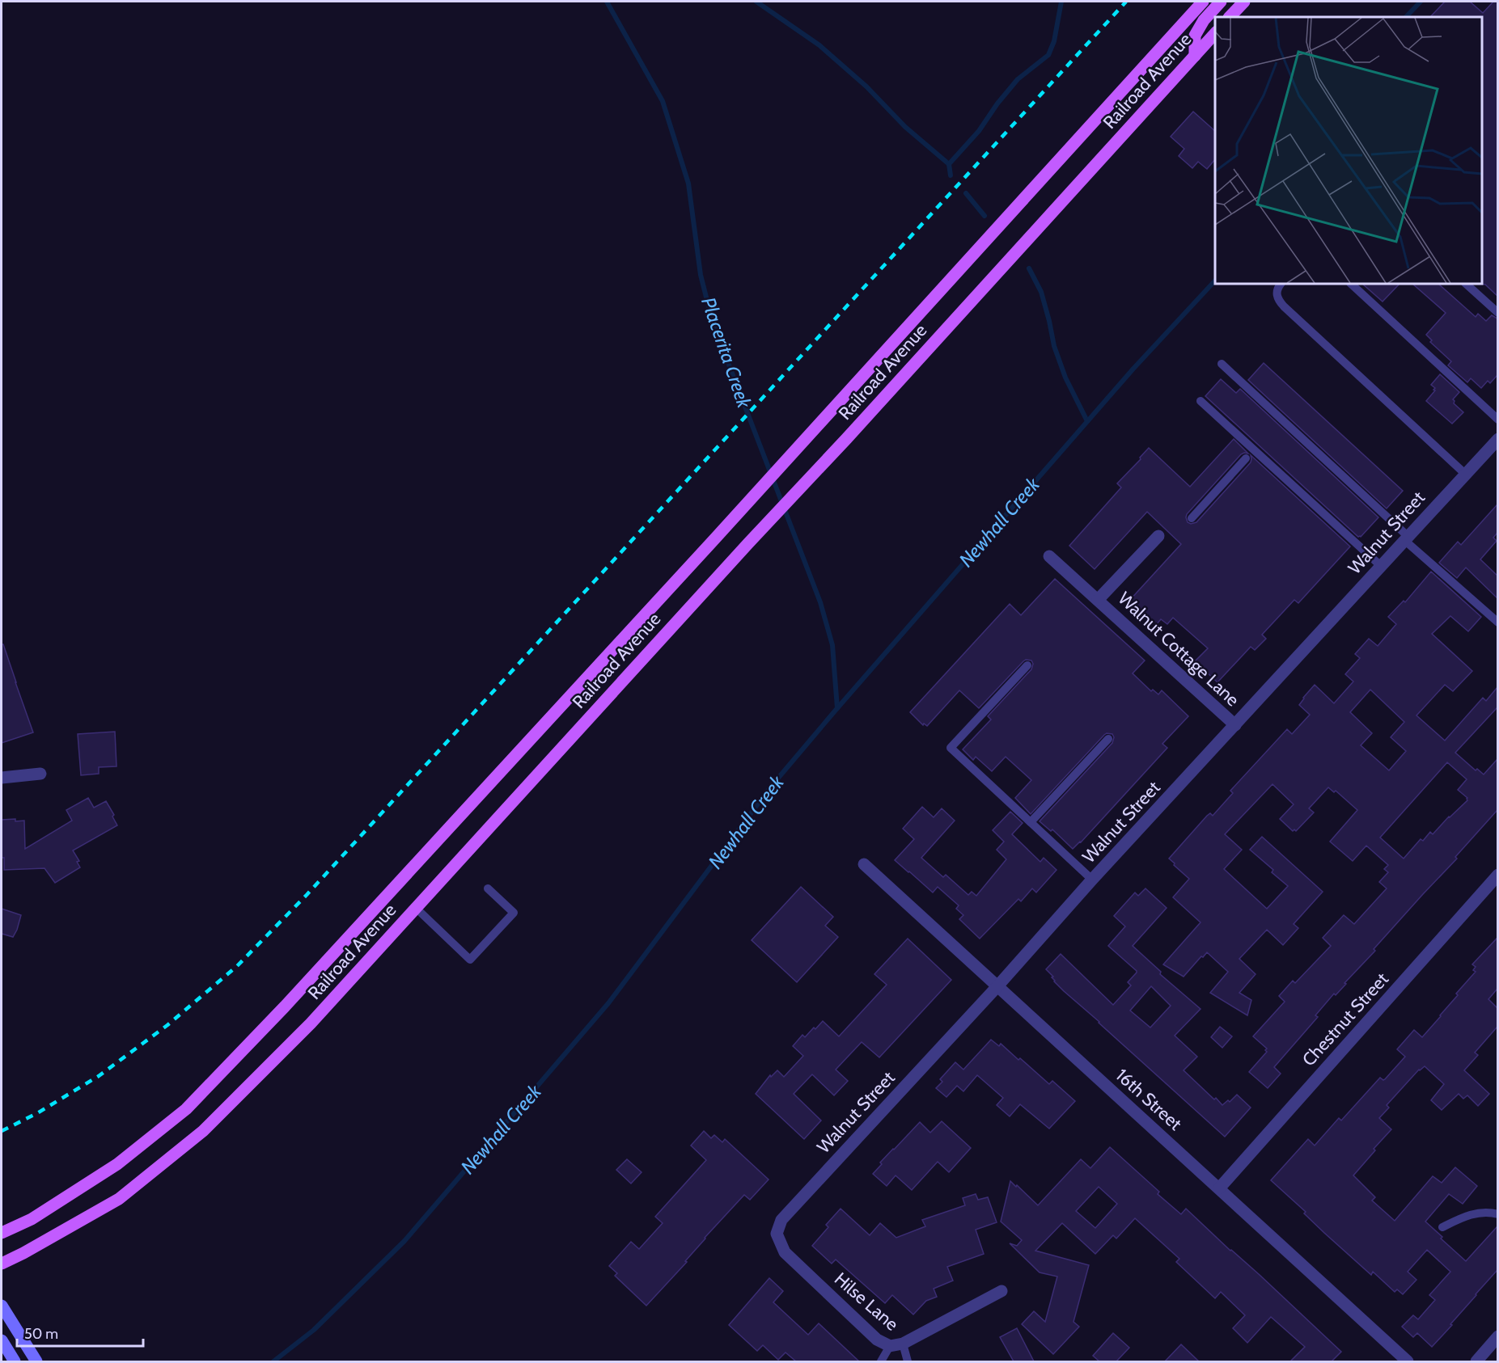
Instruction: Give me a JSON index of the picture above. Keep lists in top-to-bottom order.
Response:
{
  "streets": {
    "main road": ["Railroad Avenue"],
    "street": [
      "Walnut Street",
      "Walnut Cottage Lane",
      "Chestnut Street",
      "16th Street",
      "Hilse Lane"
    ]
  },
  "crossings": [
    ["Walnut Street", "Walnut Cottage Lane"],
    ["Walnut Street", "16th Street"],
    ["Walnut Street", "Hilse Lane"],
    ["Chestnut Street", "16th Street"]
  ],
  "water": ["Placerita Creek", "Newhall Creek"],
  "scale_bar": "50 m"
}
